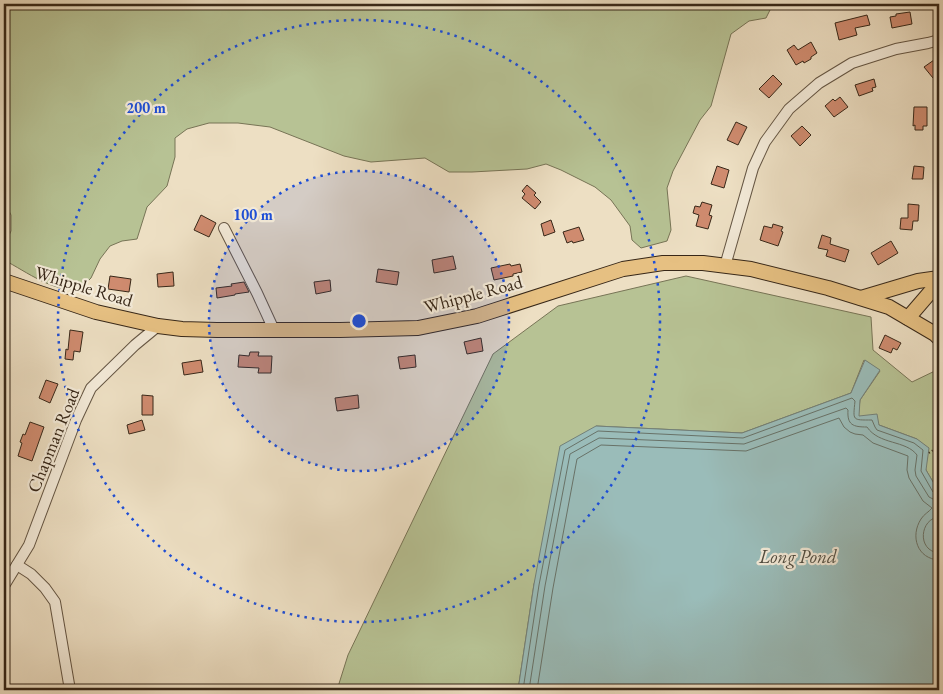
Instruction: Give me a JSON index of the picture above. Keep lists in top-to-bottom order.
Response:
{
  "streets": {
    "main road": ["Whipple Road"],
    "street": ["Chapman Road"]
  },
  "crossings": [
    ["Whipple Road", "Chapman Road"]
  ],
  "water": ["Long Pond"],
  "rings": ["200 m", "100 m"]
}
